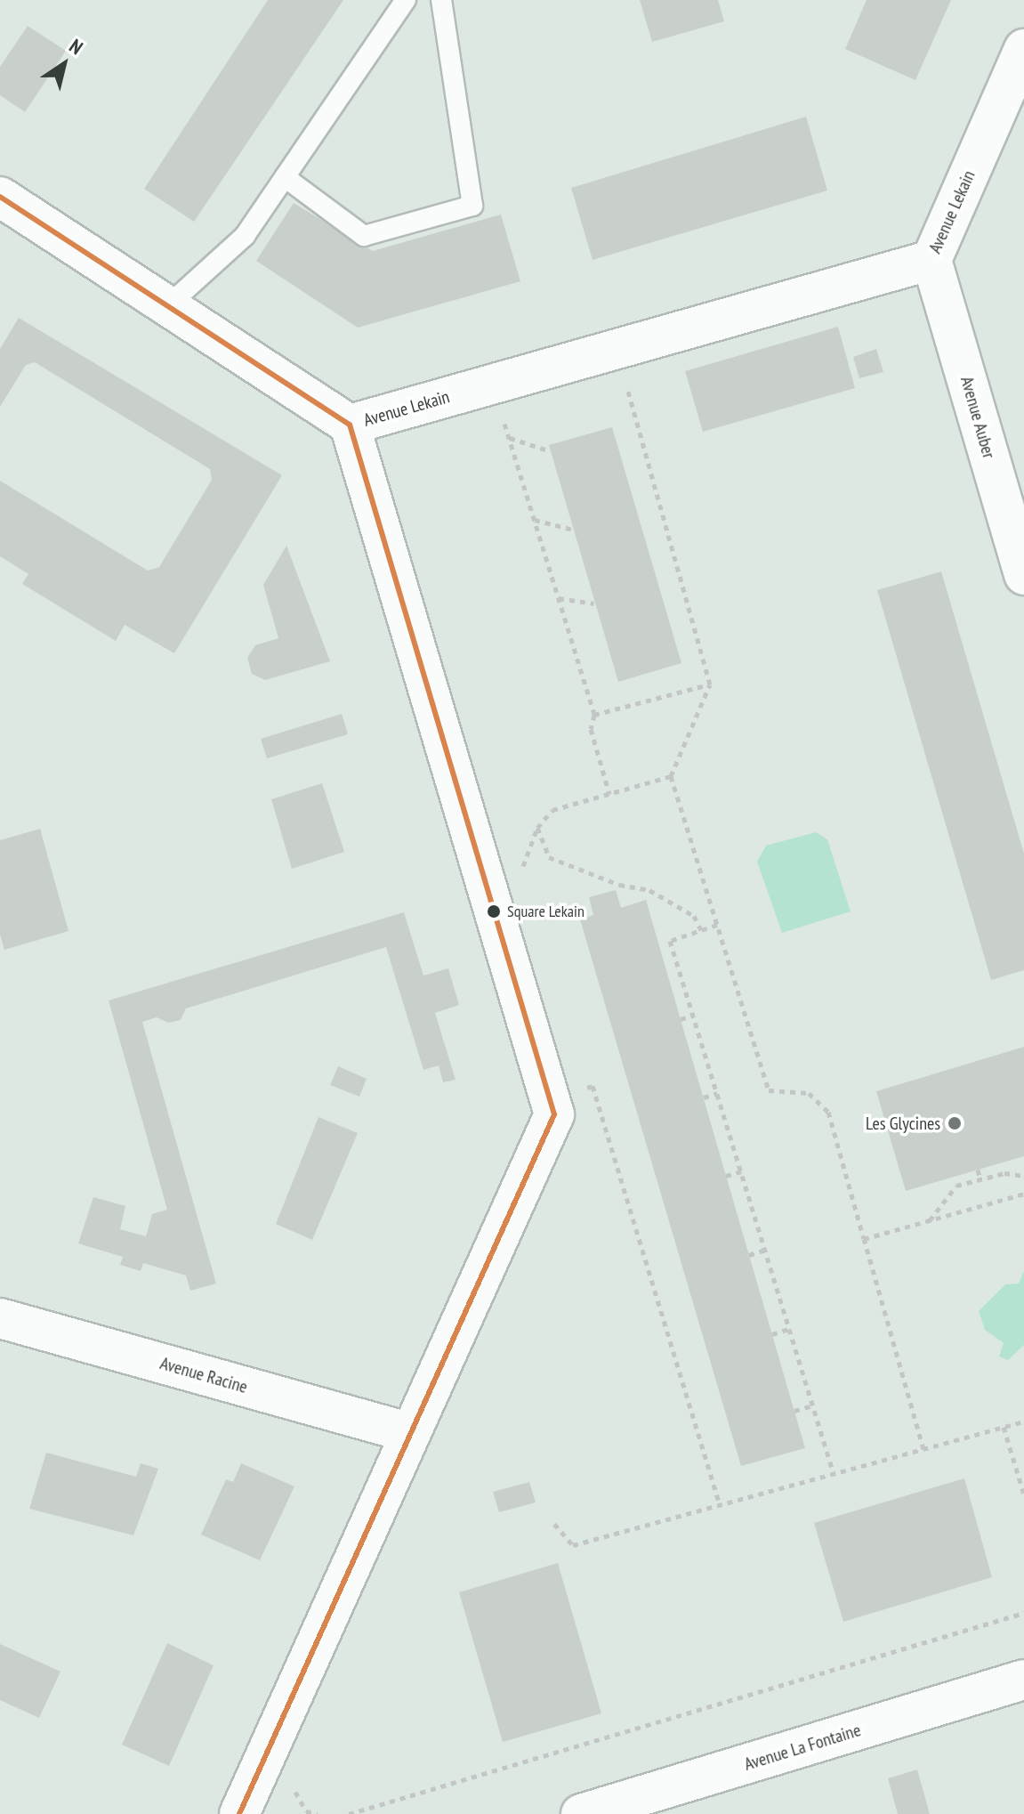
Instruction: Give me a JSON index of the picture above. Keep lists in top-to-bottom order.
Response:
{
  "streets": {
    "street": [
      "Avenue Lekain",
      "Avenue Auber",
      "Avenue Racine",
      "Avenue La Fontaine"
    ]
  },
  "crossings": [
    ["Avenue Lekain", "Avenue Auber"],
    ["Avenue Lekain", "Avenue Racine"]
  ],
  "places": ["Square Lekain", "Les Glycines"],
  "north": "top right"
}
